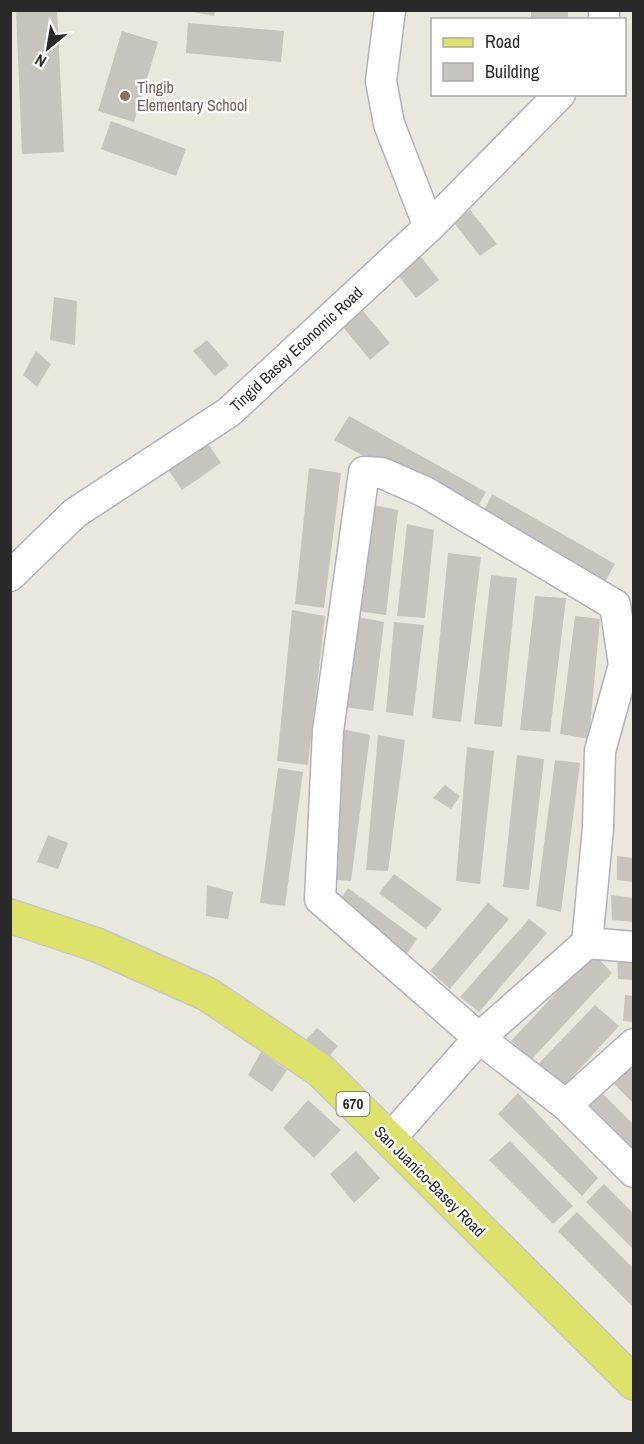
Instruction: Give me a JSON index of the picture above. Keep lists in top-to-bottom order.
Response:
{
  "streets": {
    "main road": ["670", "San Juanico-Basey Road"],
    "street": ["Tingid Basey Economic Road"]
  },
  "places": ["Tingib Elementary School"],
  "legend": ["Road", "Building"],
  "north": "bottom left"
}
